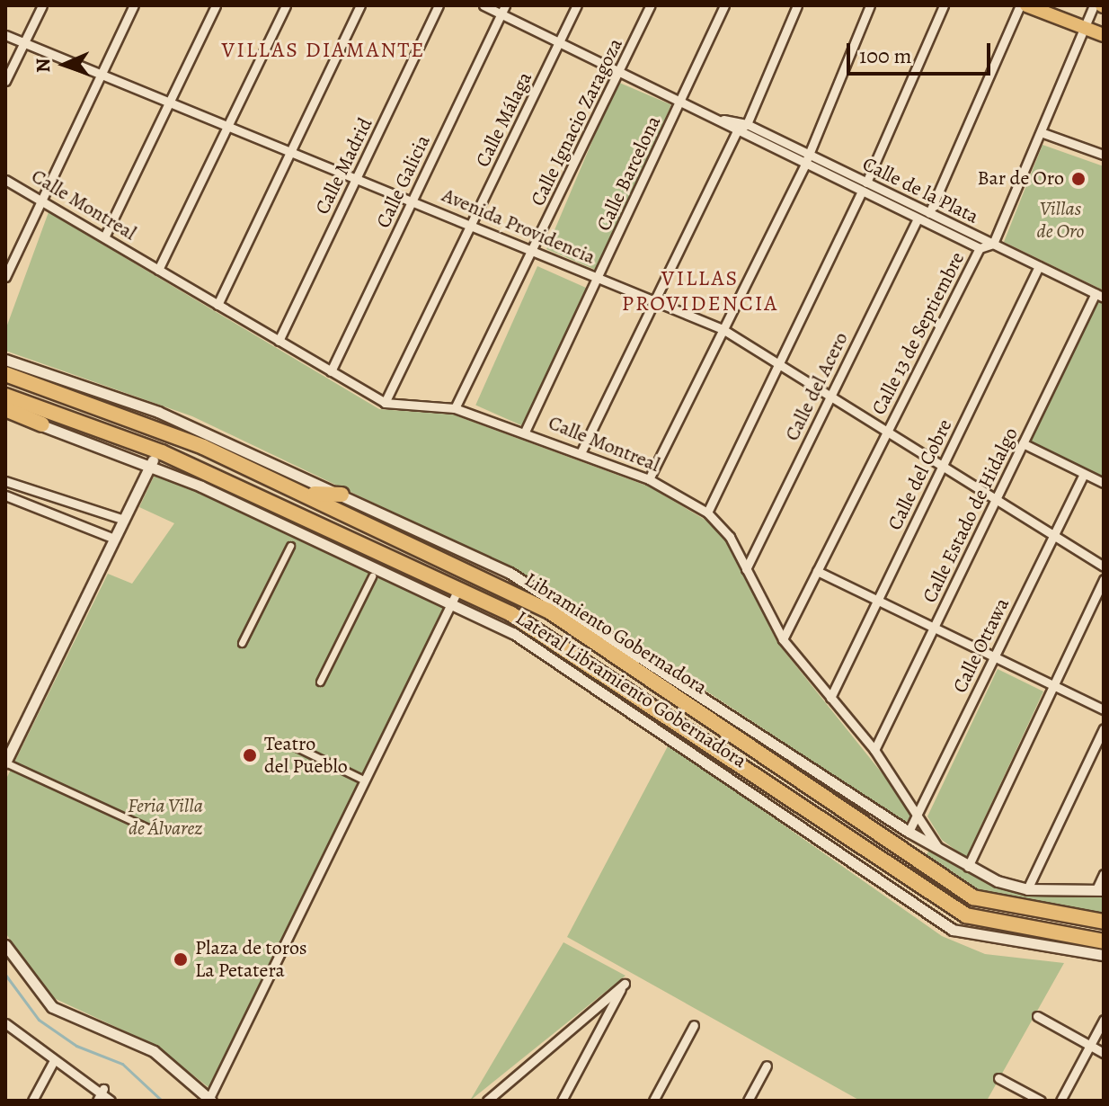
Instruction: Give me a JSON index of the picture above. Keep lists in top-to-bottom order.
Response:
{
  "streets": {
    "highway": ["Libramiento Gobernadora"],
    "street": [
      "Calle Málaga",
      "Calle Ignacio Zaragoza",
      "Calle Madrid",
      "Calle Barcelona",
      "Calle Galicia",
      "Calle de la Plata",
      "Calle Montreal",
      "Avenida Providencia",
      "Calle 13 de Septiembre",
      "Calle del Acero",
      "Calle del Cobre",
      "Calle Estado de Hidalgo",
      "Calle Ottawa",
      "Lateral Libramiento Gobernadora"
    ]
  },
  "crossings": [
    ["Calle Málaga", "Calle de la Plata"],
    ["Calle Málaga", "Calle Montreal"],
    ["Calle Málaga", "Avenida Providencia"],
    ["Calle Ignacio Zaragoza", "Calle de la Plata"],
    ["Calle Ignacio Zaragoza", "Calle Montreal"],
    ["Calle Ignacio Zaragoza", "Avenida Providencia"],
    ["Calle Madrid", "Calle Montreal"],
    ["Calle Madrid", "Avenida Providencia"],
    ["Calle Barcelona", "Calle de la Plata"],
    ["Calle Barcelona", "Calle Montreal"],
    ["Calle Barcelona", "Avenida Providencia"],
    ["Calle Galicia", "Calle de la Plata"],
    ["Calle Galicia", "Calle Montreal"],
    ["Calle Galicia", "Avenida Providencia"],
    ["Calle de la Plata", "Calle 13 de Septiembre"],
    ["Calle de la Plata", "Calle del Acero"],
    ["Calle de la Plata", "Calle del Cobre"],
    ["Calle de la Plata", "Calle Estado de Hidalgo"],
    ["Calle Montreal", "Calle 13 de Septiembre"],
    ["Calle Montreal", "Calle del Acero"],
    ["Calle Montreal", "Calle del Cobre"],
    ["Calle Montreal", "Calle Estado de Hidalgo"],
    ["Calle Montreal", "Calle Ottawa"],
    ["Calle Montreal", "Lateral Libramiento Gobernadora"],
    ["Avenida Providencia", "Calle 13 de Septiembre"],
    ["Avenida Providencia", "Calle del Acero"],
    ["Avenida Providencia", "Calle del Cobre"],
    ["Avenida Providencia", "Calle Estado de Hidalgo"],
    ["Avenida Providencia", "Calle Ottawa"],
    ["Libramiento Gobernadora", "Lateral Libramiento Gobernadora"],
    ["Calle Ottawa", "Lateral Libramiento Gobernadora"]
  ],
  "districts": ["VILLAS DIAMANTE", "VILLAS PROVIDENCIA"],
  "parks": ["Villas de Oro", "Feria Villa de Álvarez"],
  "places": ["Bar de Oro", "Teatro del Pueblo", "Plaza de toros La Petatera"],
  "scale_bar": "100 m",
  "north": "left"
}
